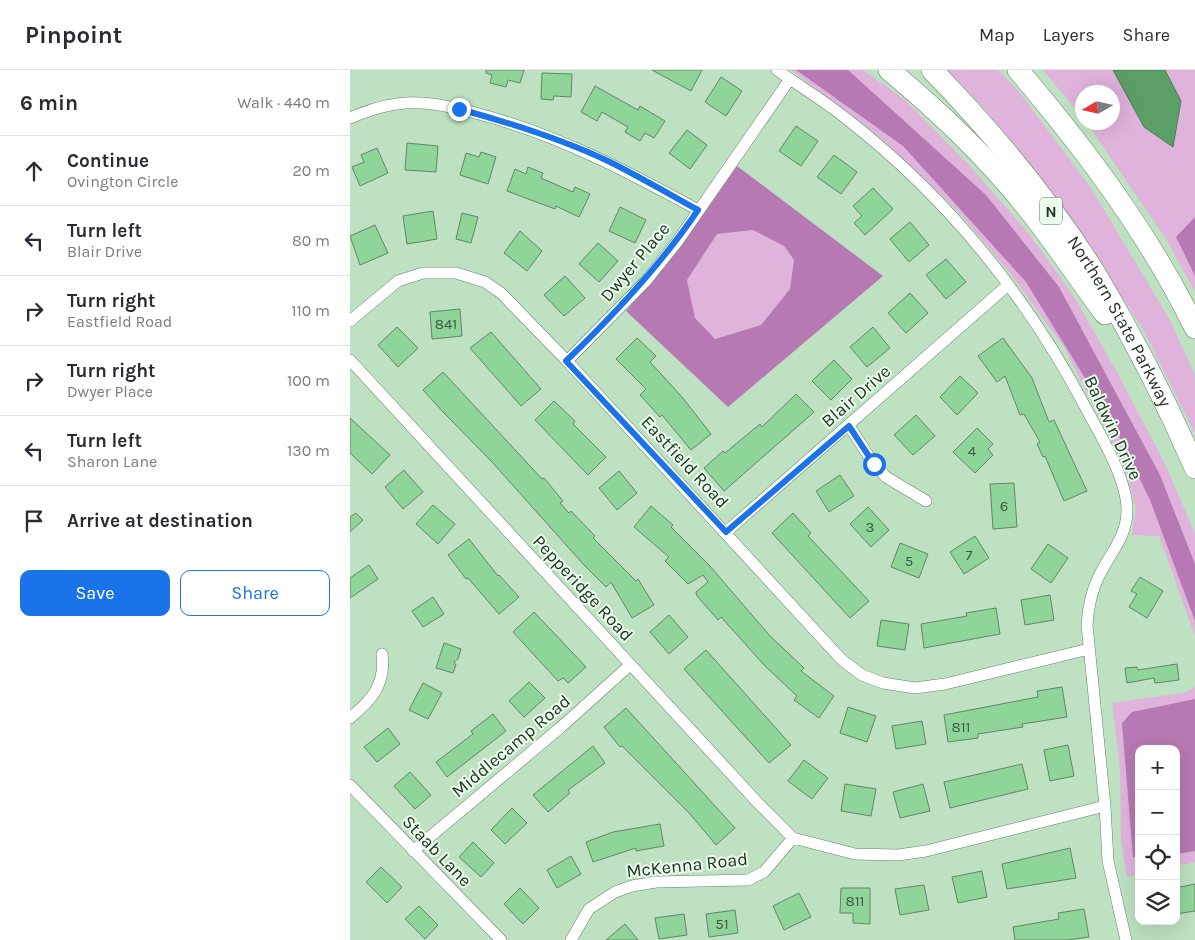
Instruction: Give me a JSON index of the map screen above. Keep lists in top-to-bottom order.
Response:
{
  "streets": {
    "highway": ["N", "Northern State Parkway"],
    "street": [
      "Dwyer Place",
      "Blair Drive",
      "Baldwin Drive",
      "Eastfield Road",
      "Pepperidge Road",
      "Middlecamp Road",
      "Staab Lane",
      "McKenna Road"
    ]
  },
  "crossings": [
    ["Dwyer Place", "Baldwin Drive"],
    ["Dwyer Place", "Eastfield Road"],
    ["Blair Drive", "Baldwin Drive"],
    ["Blair Drive", "Eastfield Road"],
    ["Baldwin Drive", "Eastfield Road"],
    ["Pepperidge Road", "Middlecamp Road"],
    ["Pepperidge Road", "McKenna Road"],
    ["Middlecamp Road", "Staab Lane"]
  ],
  "house_numbers": [
    "841",
    "4",
    "6",
    "3",
    "7",
    "5",
    "811",
    "811",
    "51"
  ],
  "north": "left",
  "page": {
    "header": "Pinpoint",
    "nav": ["Map", "Layers", "Share"],
    "heading": ["6 min", "Walk · 440 m"],
    "list": [
      ["Continue", "Ovington Circle", "20 m"],
      ["Turn left", "Blair Drive", "80 m"],
      ["Turn right", "Eastfield Road", "110 m"],
      ["Turn right", "Dwyer Place", "100 m"],
      ["Turn left", "Sharon Lane", "130 m"],
      "Arrive at destination"
    ],
    "buttons": ["Save", "Share"],
    "map_buttons": ["+", "−"]
  }
}
